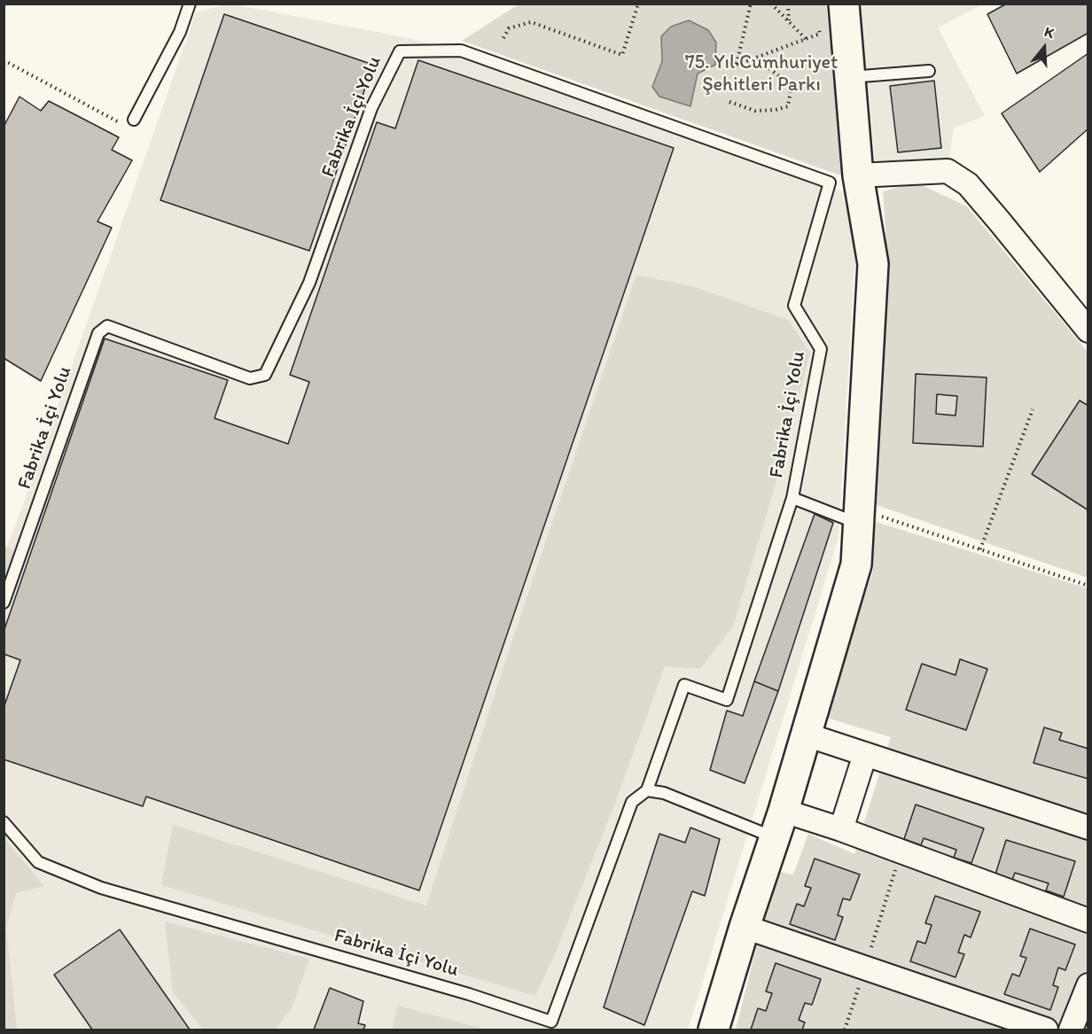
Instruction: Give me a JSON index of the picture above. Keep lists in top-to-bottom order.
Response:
{
  "streets": {
    "lane": ["Fabrika İçi Yolu"]
  },
  "parks": ["75. Yıl Cumhuriyet Şehitleri Parkı"],
  "north": "top"
}
